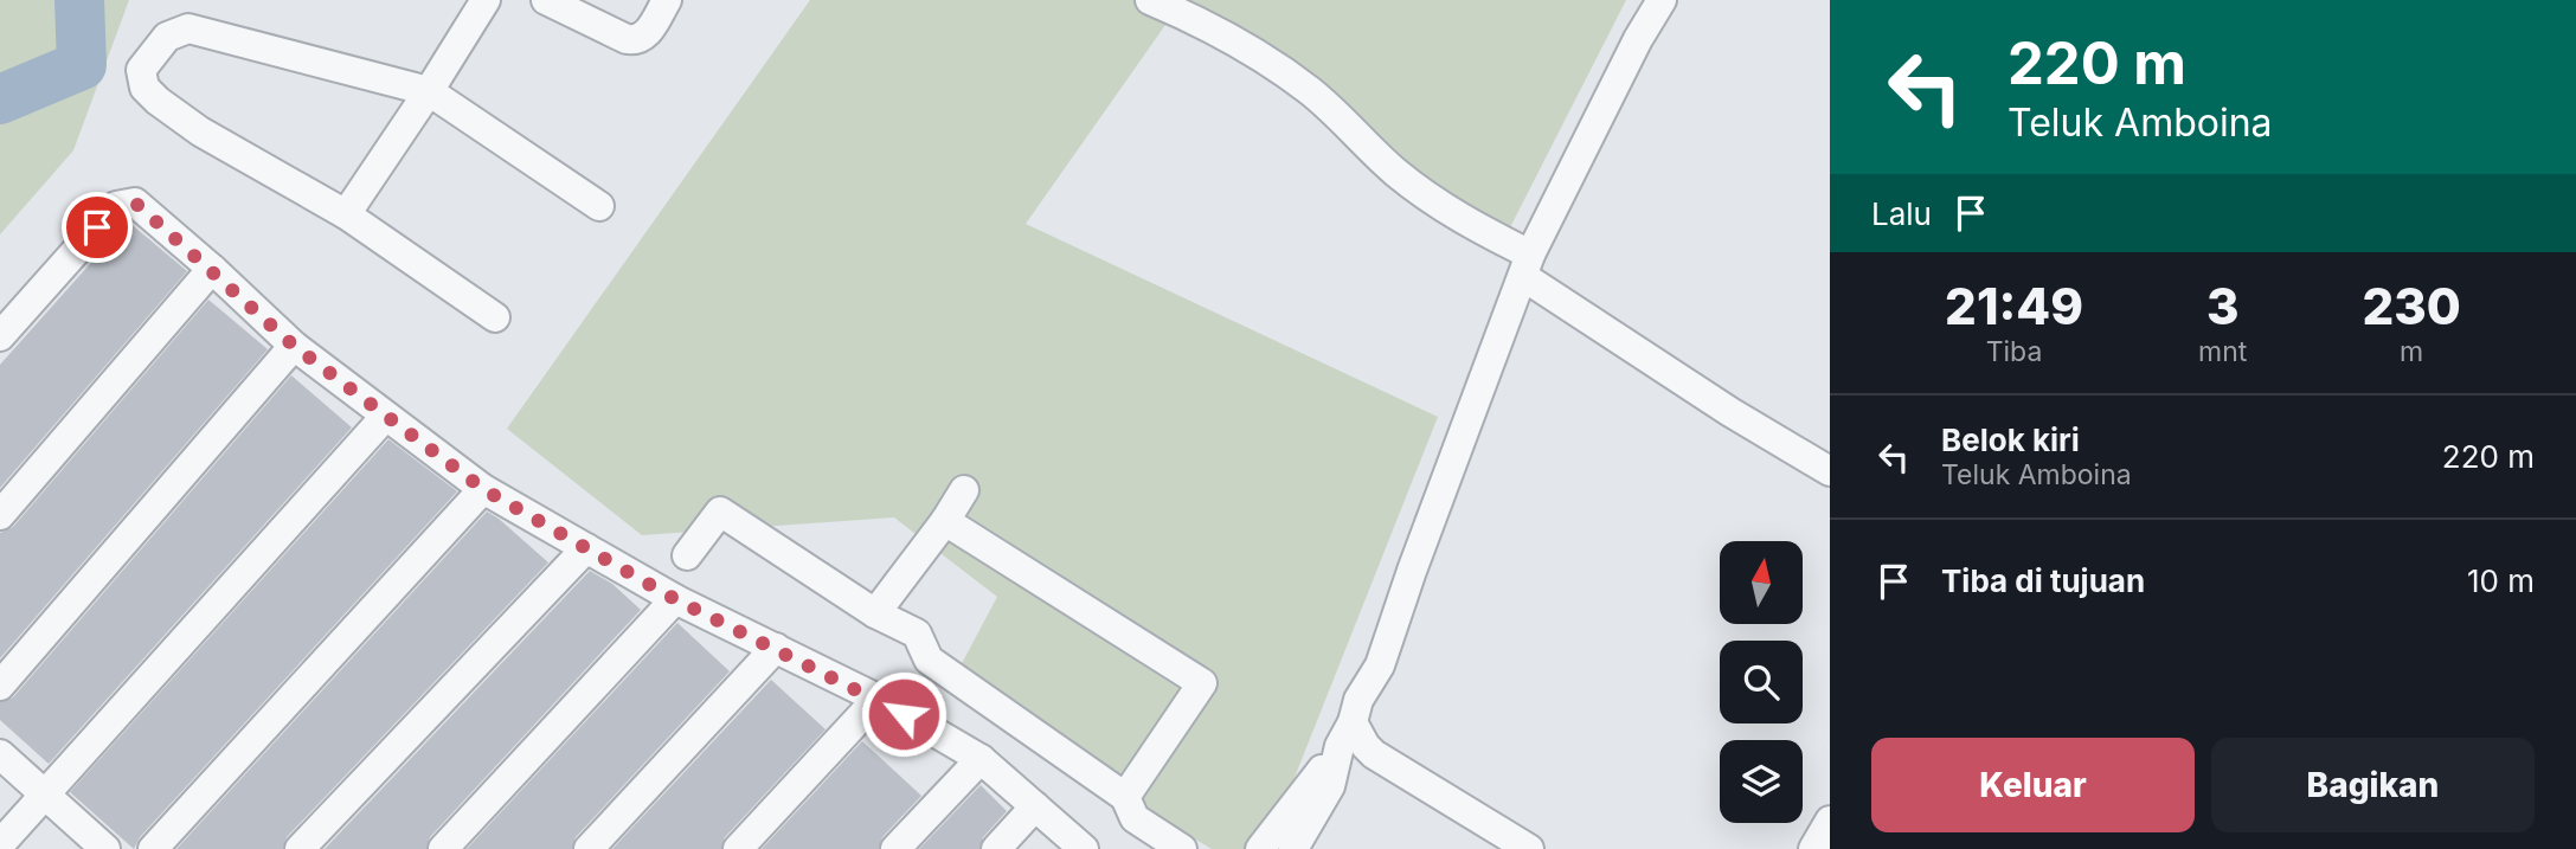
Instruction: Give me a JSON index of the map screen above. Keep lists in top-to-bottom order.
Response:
{
  "north": "top",
  "page": {
    "turn": ["220 m", "Teluk Amboina"],
    "then": "Lalu",
    "eta": [
      "21:49",
      "Tiba",
      "3",
      "mnt",
      "230",
      "m"
    ],
    "list": [
      {
        "name": "Belok kiri",
        "note": "Teluk Amboina",
        "value": "220 m"
      },
      {
        "name": "Tiba di tujuan",
        "value": "10 m"
      }
    ],
    "buttons": ["Keluar", "Bagikan"]
  }
}
